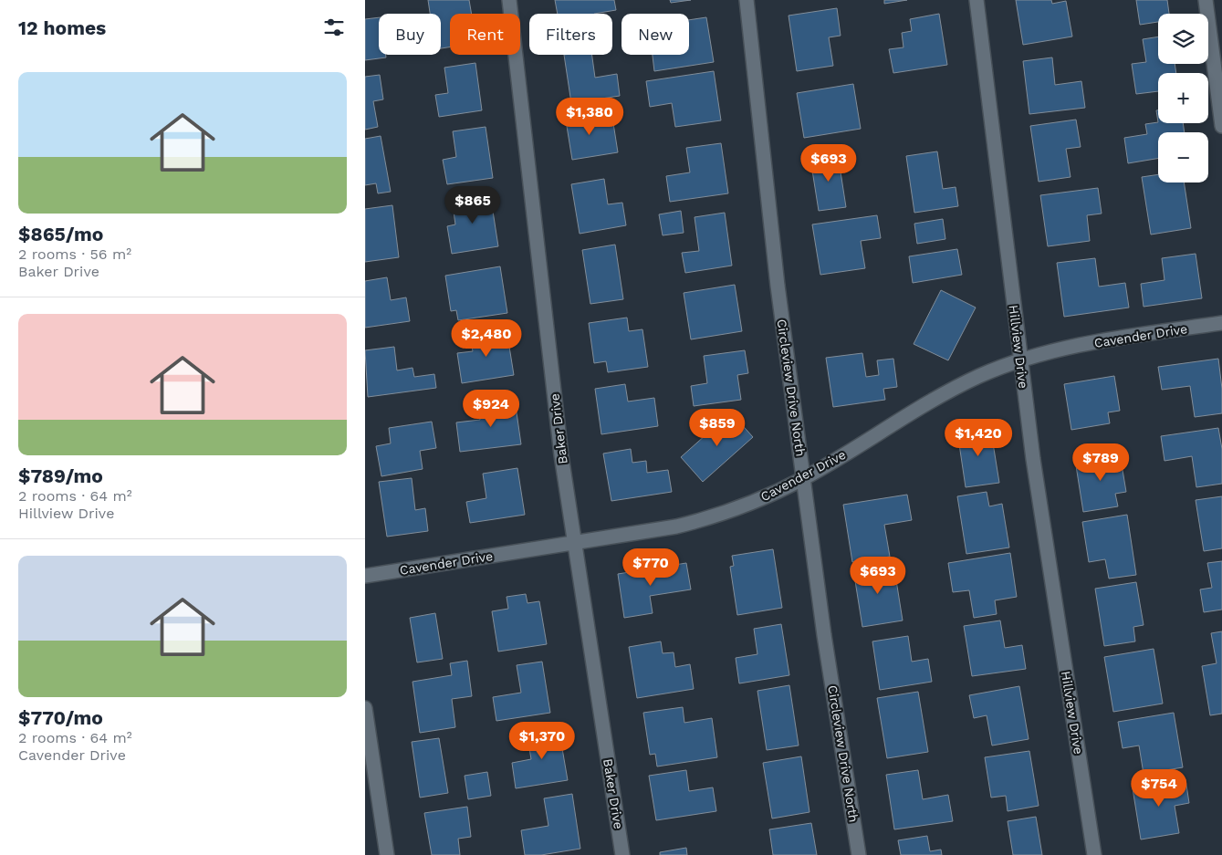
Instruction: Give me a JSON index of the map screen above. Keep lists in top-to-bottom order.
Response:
{
  "streets": {
    "street": [
      "Cavender Drive",
      "Hillview Drive",
      "Circleview Drive North",
      "Baker Drive"
    ]
  },
  "crossings": [
    ["Cavender Drive", "Hillview Drive"],
    ["Cavender Drive", "Circleview Drive North"],
    ["Cavender Drive", "Baker Drive"]
  ],
  "page": {
    "heading": "12 homes",
    "map_buttons": ["+", "−"],
    "chip": [
      "Buy",
      "Rent",
      "Filters",
      "New"
    ],
    "list": [
      {
        "name": "$865/mo",
        "note": "2 rooms · 56 m² · Baker Drive"
      },
      {
        "name": "$789/mo",
        "note": "2 rooms · 64 m² · Hillview Drive"
      },
      {
        "name": "$770/mo",
        "note": "2 rooms · 64 m² · Cavender Drive"
      }
    ],
    "price": [
      "$1,380",
      "$693",
      "$865",
      "$2,480",
      "$924",
      "$859",
      "$1,420",
      "$789",
      "$770",
      "$693",
      "$1,370",
      "$754"
    ]
  }
}
